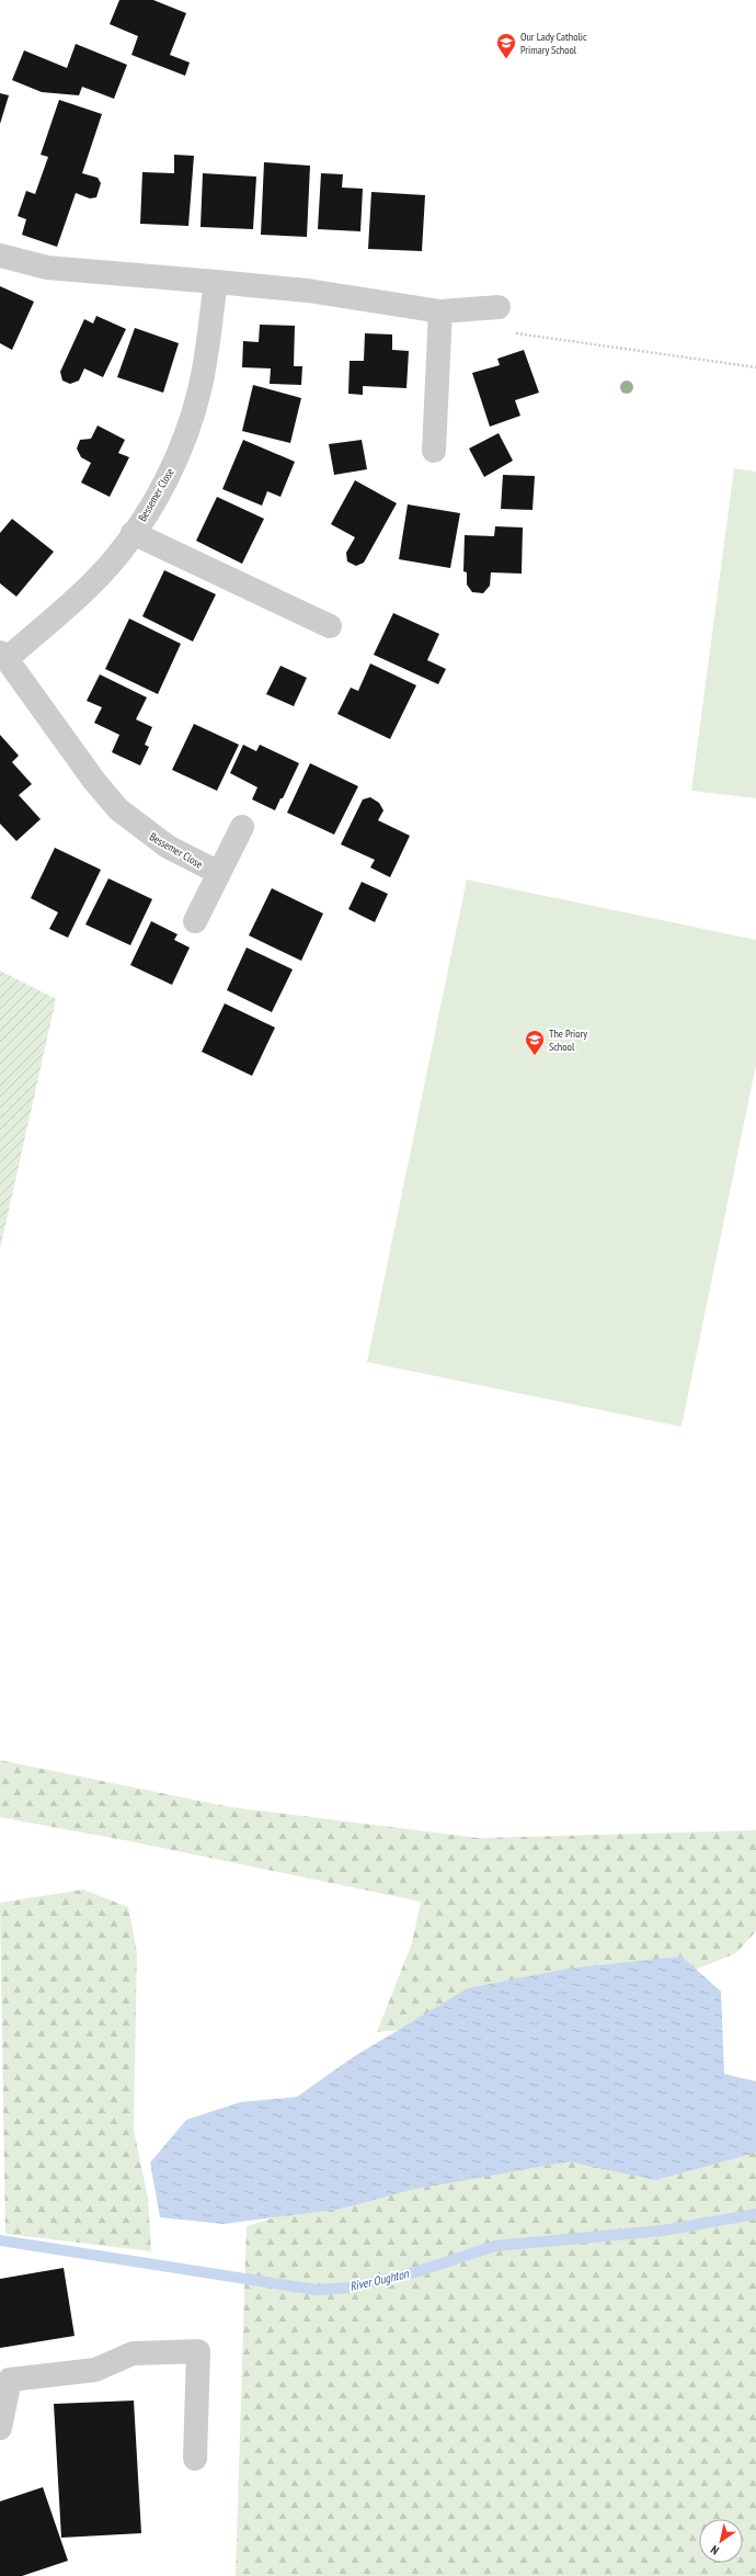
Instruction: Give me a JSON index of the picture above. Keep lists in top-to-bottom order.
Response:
{
  "streets": {
    "street": ["Bessemer Close"]
  },
  "water": ["River Oughton"],
  "places": {
    "school or university": ["Our Lady Catholic Primary School", "The Priory School"]
  },
  "north": "bottom left"
}
